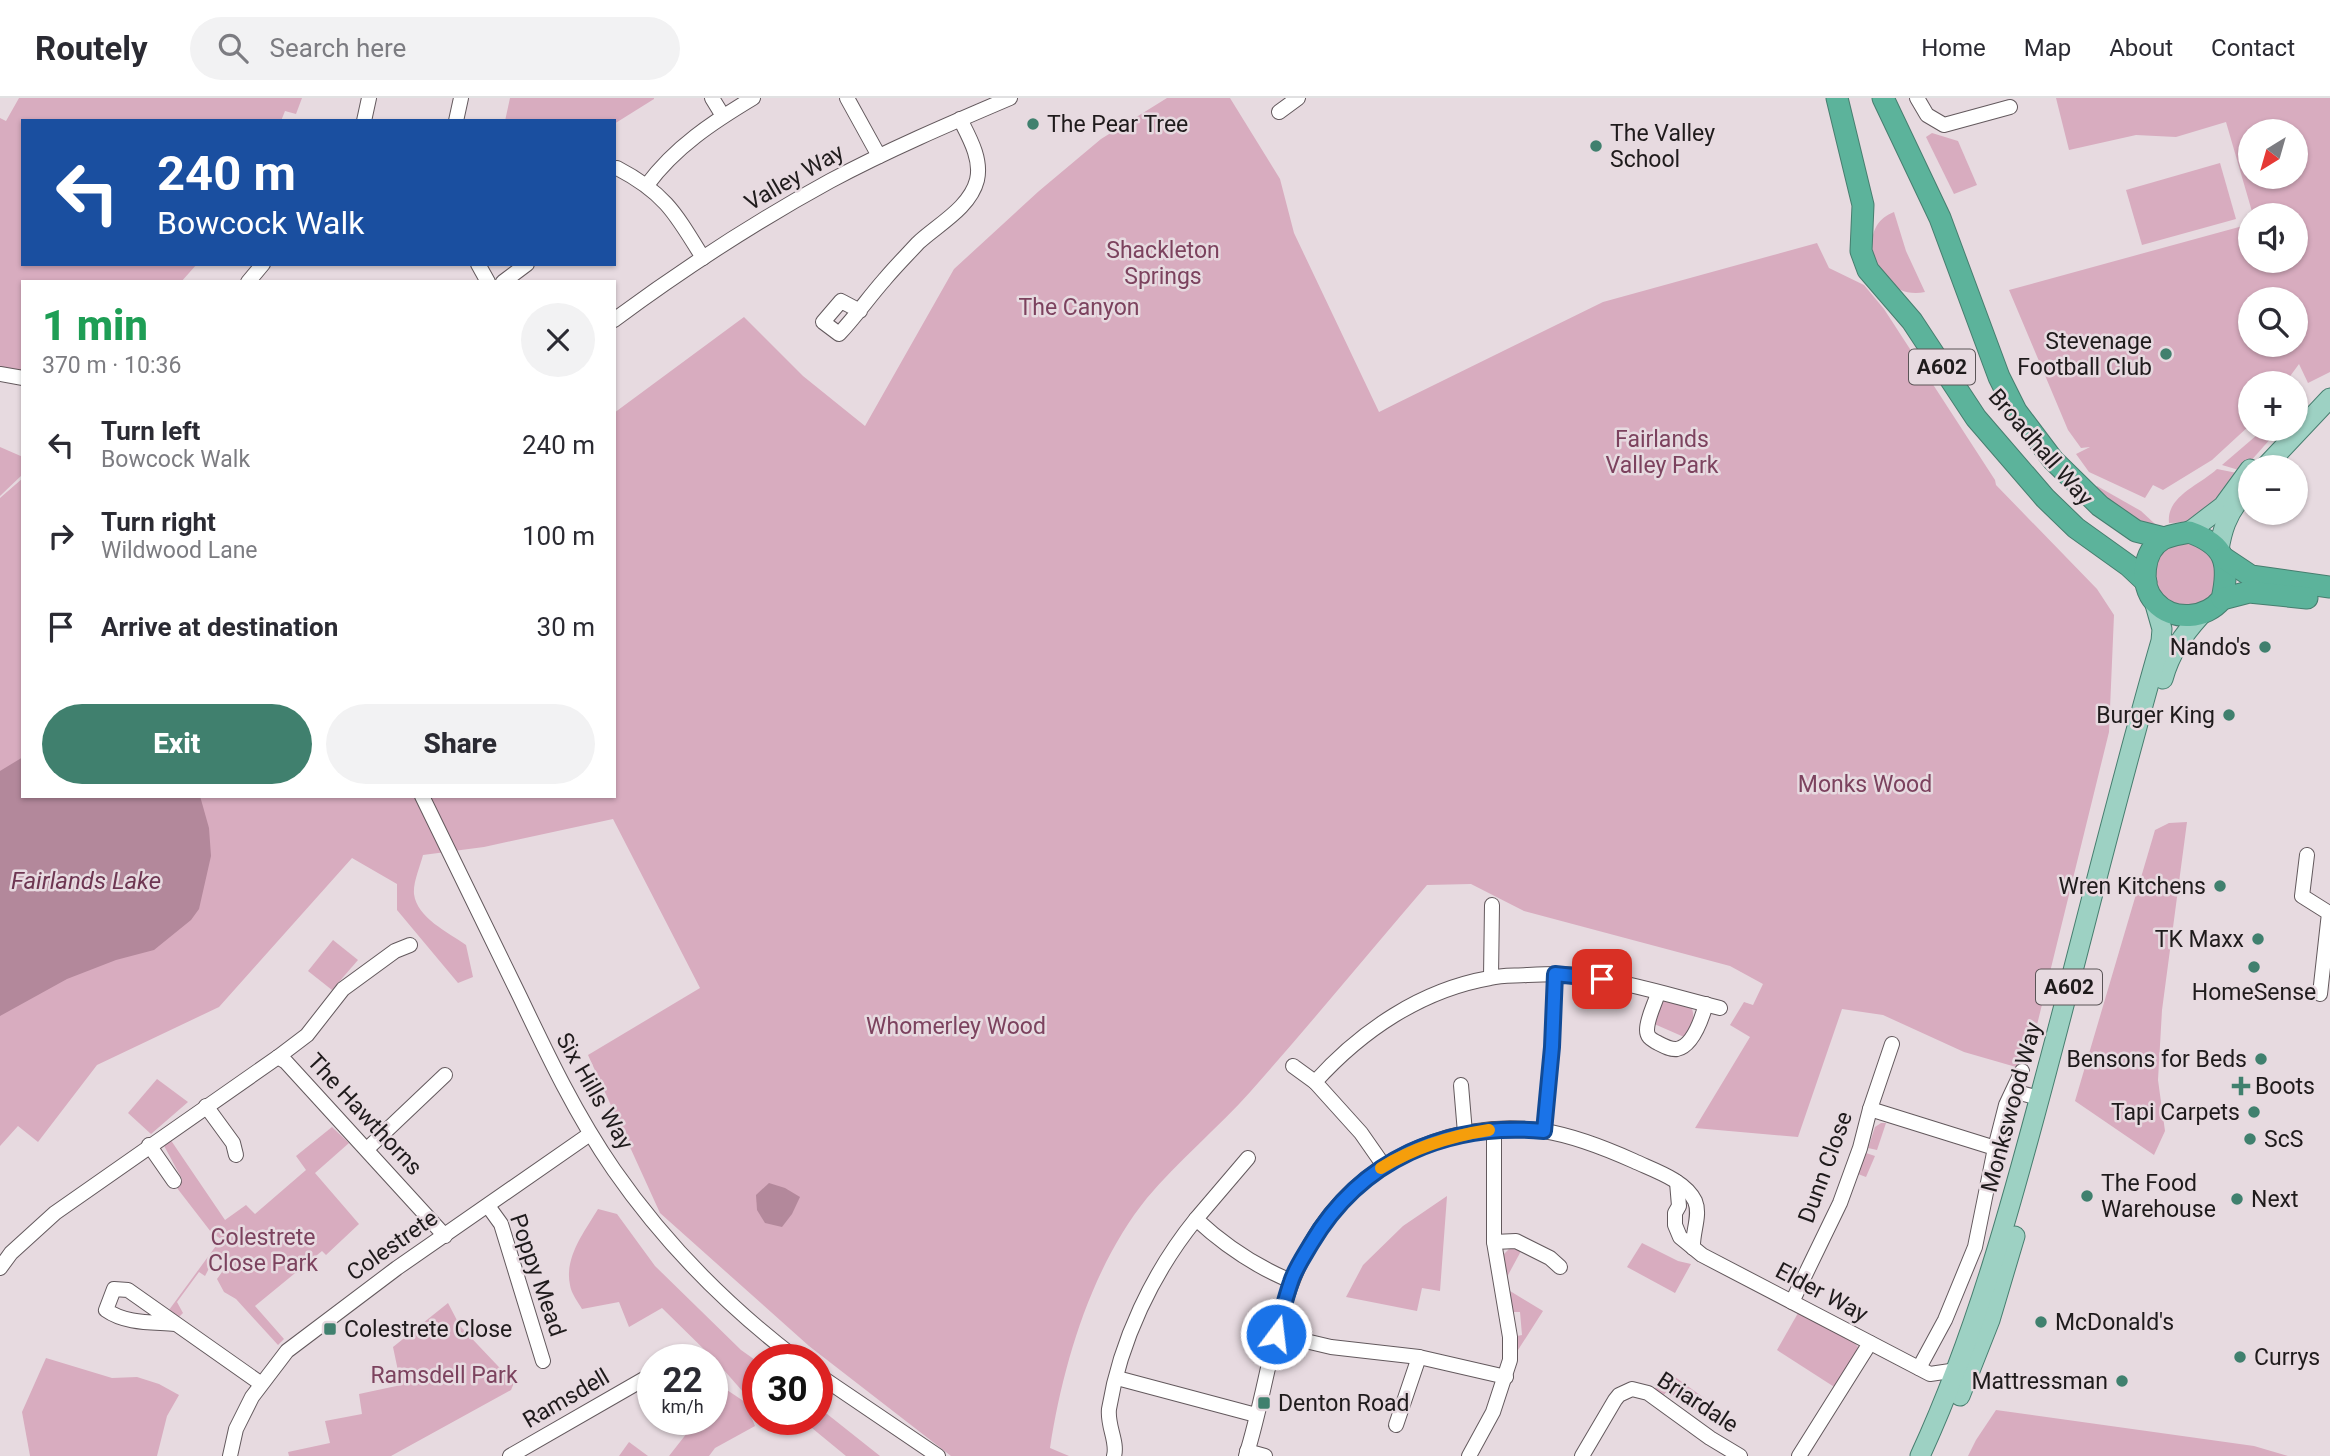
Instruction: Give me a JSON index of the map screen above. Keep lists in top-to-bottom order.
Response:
{
  "streets": {
    "highway": ["A602", "Broadhall Way"],
    "main road": ["Monkswood Way"],
    "street": [
      "Valley Way",
      "Six Hills Way",
      "The Hawthorns",
      "Dunn Close",
      "Colestrete",
      "Poppy Mead",
      "Elder Way",
      "Ramsdell",
      "Briardale"
    ]
  },
  "crossings": [
    ["Broadhall Way", "Monkswood Way"],
    ["Six Hills Way", "Colestrete"],
    ["The Hawthorns", "Colestrete"],
    ["Dunn Close", "Elder Way"],
    ["Colestrete", "Poppy Mead"]
  ],
  "water": ["Fairlands Lake"],
  "parks": [
    "Shackleton Springs",
    "The Canyon",
    "Fairlands Valley Park",
    "Monks Wood",
    "Whomerley Wood",
    "Colestrete Close Park",
    "Ramsdell Park"
  ],
  "places": {
    "other": [
      "The Pear Tree",
      "The Valley School",
      "Stevenage Football Club",
      "Nando's",
      "Burger King",
      "Wren Kitchens",
      "TK Maxx",
      "HomeSense",
      "Bensons for Beds",
      "Tapi Carpets",
      "ScS",
      "The Food Warehouse",
      "Next",
      "McDonald's",
      "Currys",
      "Mattressman"
    ],
    "health": ["Boots"],
    "transit": ["Colestrete Close", "Denton Road"]
  },
  "north": "bottom left",
  "page": {
    "header": "Routely",
    "search": "Search here",
    "nav": [
      "Home",
      "Map",
      "About",
      "Contact"
    ],
    "map_buttons": ["+", "−"],
    "turn": ["240 m", "Bowcock Walk"],
    "heading": ["1 min", "370 m · 10:36"],
    "list": [
      {
        "name": "Turn left",
        "note": "Bowcock Walk",
        "value": "240 m"
      },
      {
        "name": "Turn right",
        "note": "Wildwood Lane",
        "value": "100 m"
      },
      {
        "name": "Arrive at destination",
        "value": "30 m"
      }
    ],
    "buttons": ["Exit", "Share"],
    "speed": "22 km/h",
    "limit": "30"
  }
}
